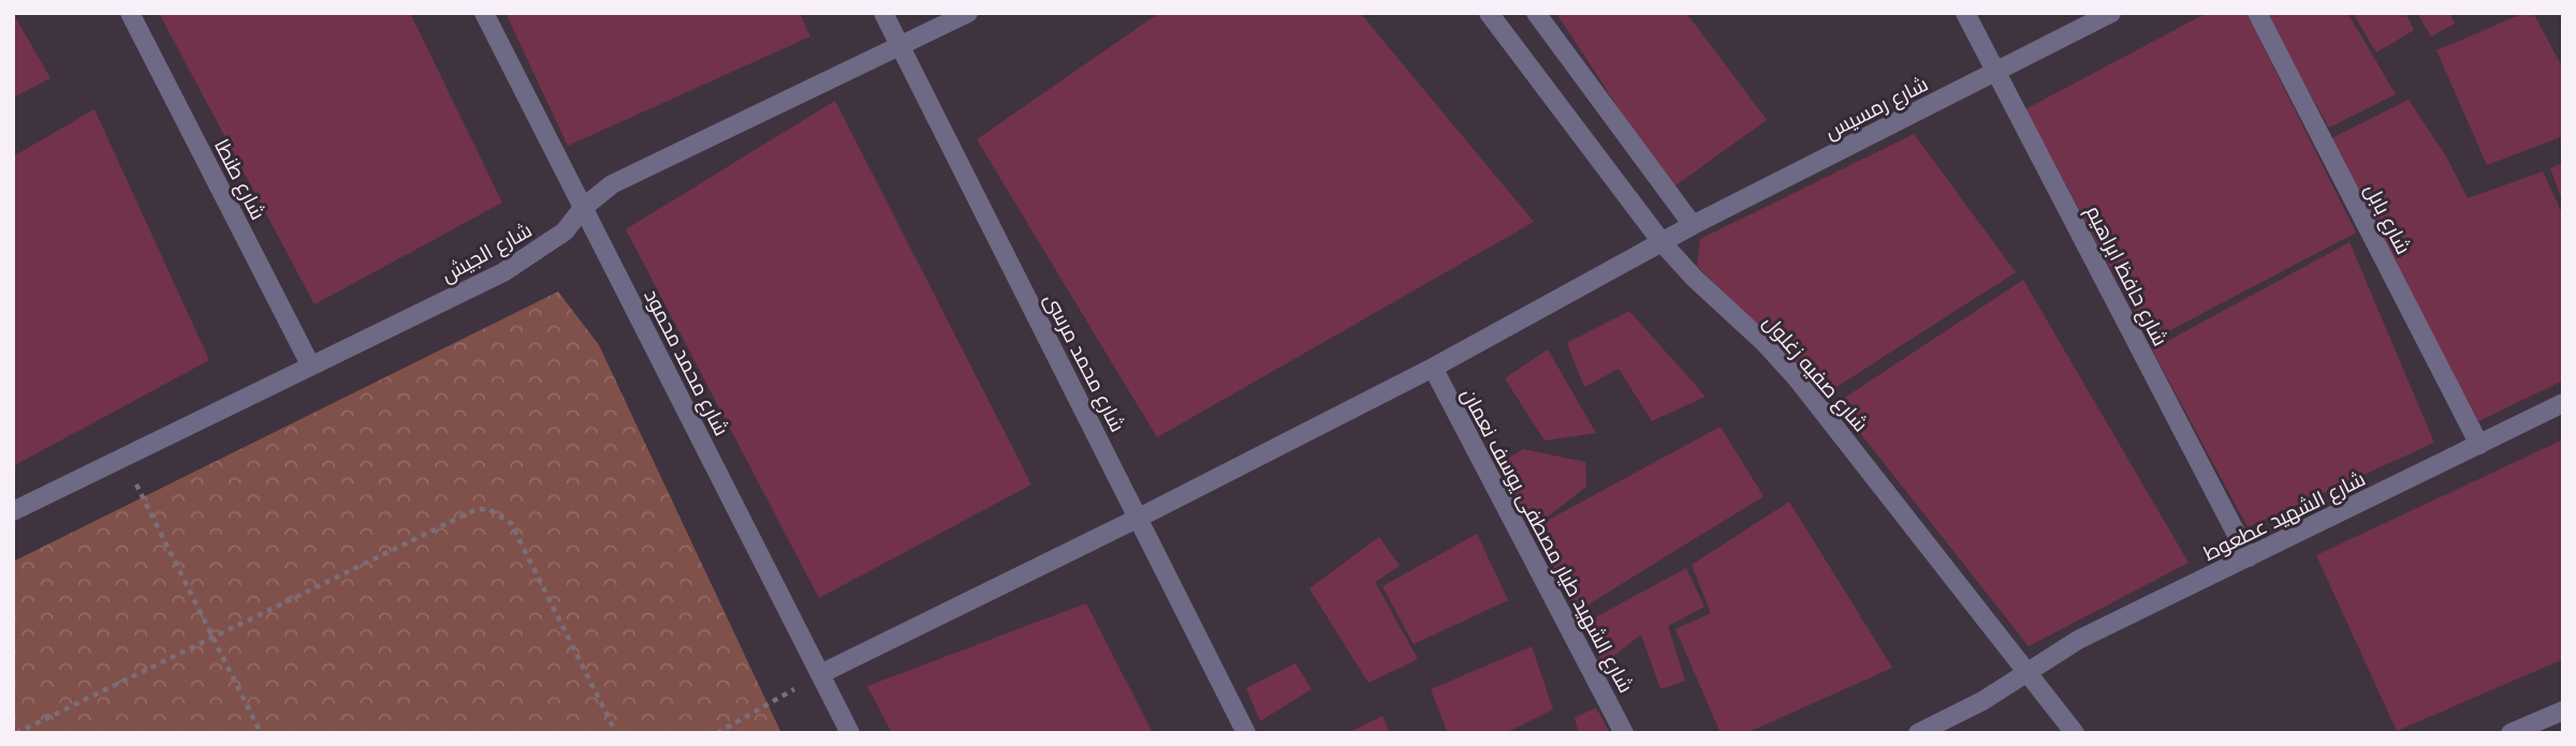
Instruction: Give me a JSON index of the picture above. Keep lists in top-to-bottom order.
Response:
{
  "streets": {
    "street": [
      "شارع رمسيس",
      "شارع طنطا",
      "شارع بابل",
      "شارع الجيش",
      "شارع حافظ ابراهيم",
      "شارع محمد محمود",
      "شارع محمد مرسى",
      "شارع صفيه زغلول",
      "شارع الشهيد عطعوط",
      "شارع الشهيد طيار مصطفى يوسف نعمان"
    ]
  },
  "crossings": [
    ["شارع رمسيس", "شارع حافظ ابراهيم"],
    ["شارع رمسيس", "شارع محمد محمود"],
    ["شارع رمسيس", "شارع محمد مرسى"],
    ["شارع رمسيس", "شارع صفيه زغلول"],
    ["شارع رمسيس", "شارع الشهيد طيار مصطفى يوسف نعمان"],
    ["شارع طنطا", "شارع الجيش"],
    ["شارع بابل", "شارع الشهيد عطعوط"],
    ["شارع الجيش", "شارع محمد محمود"],
    ["شارع الجيش", "شارع محمد مرسى"],
    ["شارع حافظ ابراهيم", "شارع الشهيد عطعوط"],
    ["شارع صفيه زغلول", "شارع الشهيد عطعوط"]
  ]
}
